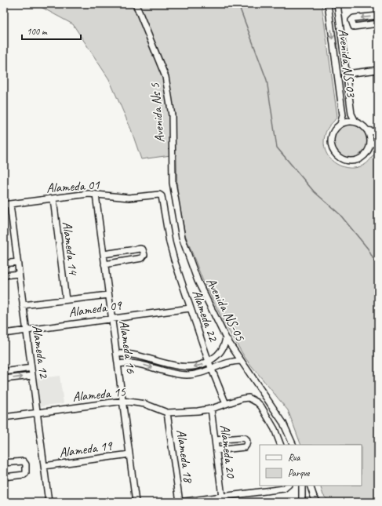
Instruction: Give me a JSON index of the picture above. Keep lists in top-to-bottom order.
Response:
{
  "streets": {
    "street": [
      "Avenida NS-03",
      "Avenida Ns 5",
      "Alameda 01",
      "Alameda 14",
      "Alameda 09",
      "Avenida NS-05",
      "Alameda 22",
      "Alameda 16",
      "Alameda 12",
      "Alameda 15",
      "Alameda 19",
      "Alameda 20",
      "Alameda 18"
    ]
  },
  "crossings": [
    ["Avenida Ns 5", "Avenida NS-05"],
    ["Alameda 01", "Alameda 14"],
    ["Alameda 01", "Alameda 22"],
    ["Alameda 01", "Alameda 16"],
    ["Alameda 01", "Alameda 12"],
    ["Alameda 09", "Alameda 22"],
    ["Alameda 09", "Alameda 16"],
    ["Alameda 09", "Alameda 12"],
    ["Alameda 22", "Alameda 15"],
    ["Alameda 16", "Alameda 15"],
    ["Alameda 16", "Alameda 19"],
    ["Alameda 12", "Alameda 15"],
    ["Alameda 12", "Alameda 19"],
    ["Alameda 15", "Alameda 20"],
    ["Alameda 15", "Alameda 18"]
  ],
  "legend": ["Rua", "Parque"],
  "scale_bar": "100 m"
}
